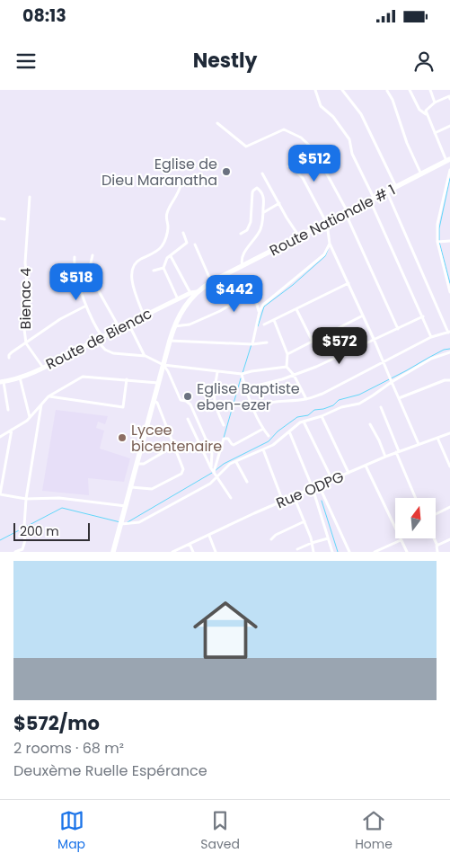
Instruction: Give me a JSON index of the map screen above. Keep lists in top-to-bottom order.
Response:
{
  "streets": {
    "main road": ["Route Nationale # 1", "Route de Bienac"],
    "street": ["Bienac 4", "Rue ODPG"]
  },
  "crossings": [
    ["Route Nationale # 1", "Route de Bienac"],
    ["Bienac 4", "Route de Bienac"]
  ],
  "places": ["Eglise de Dieu Maranatha", "Eglise Baptiste eben-ezer", "Lycee bicentenaire"],
  "scale_bar": "200 m",
  "north": "top",
  "page": {
    "status": "08:13",
    "header": "Nestly",
    "price": [
      "$512",
      "$518",
      "$442",
      "$572"
    ],
    "scale": "200 m",
    "list": [
      {
        "name": "$572/mo",
        "note": "2 rooms · 68 m² · Deuxème Ruelle Espérance"
      }
    ],
    "tabs": ["Map", "Saved", "Home"]
  }
}
